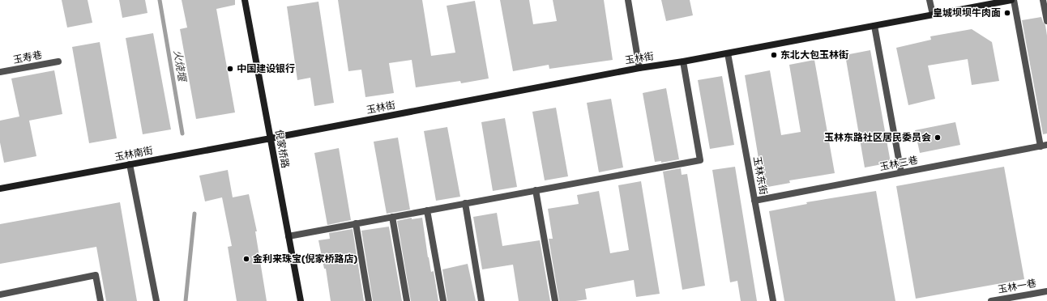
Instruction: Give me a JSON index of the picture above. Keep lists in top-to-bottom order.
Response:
{
  "streets": {
    "street": [
      "玉寿巷",
      "玉林街",
      "倪家桥路",
      "玉林南街",
      "玉林三巷",
      "玉林东街",
      "玉林一巷"
    ]
  },
  "crossings": [
    ["玉林街", "倪家桥路"],
    ["玉林街", "玉林南街"],
    ["玉林街", "玉林东街"],
    ["倪家桥路", "玉林南街"],
    ["玉林三巷", "玉林东街"]
  ],
  "water": ["火烧堰"],
  "places": [
    "皇城坝坝牛肉面",
    "东北大包玉林街",
    "中国建设银行",
    "玉林东路社区居民委员会",
    "金利来珠宝(倪家桥路店)"
  ]
}
